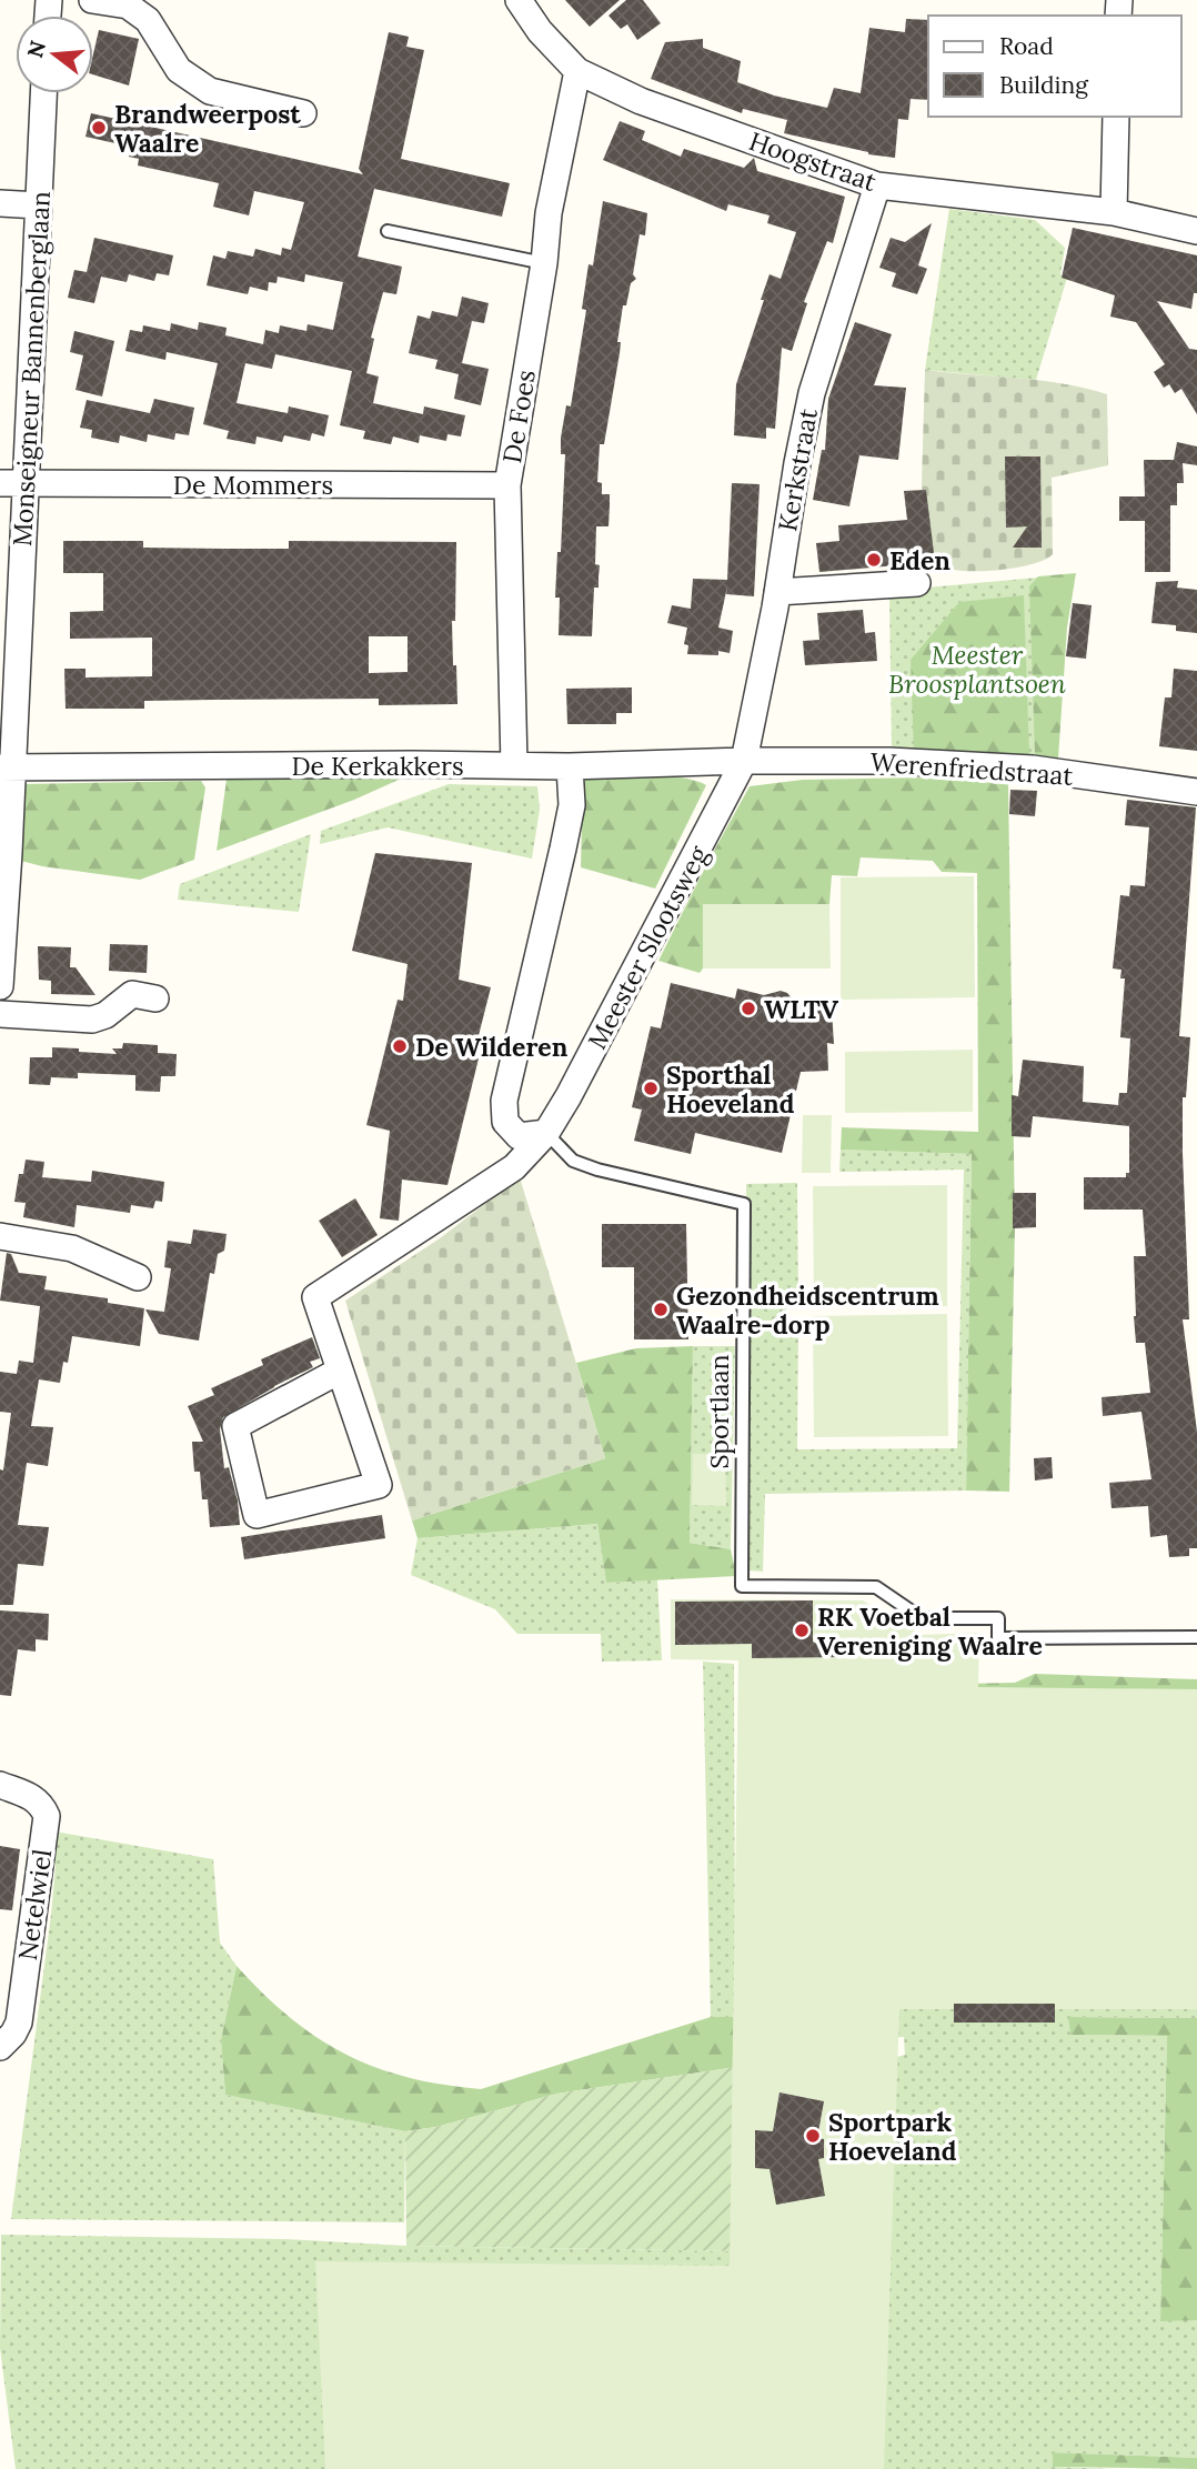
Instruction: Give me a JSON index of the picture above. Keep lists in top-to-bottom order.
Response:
{
  "streets": {
    "street": [
      "Hoogstraat",
      "Monseigneur Bannenberglaan",
      "De Foes",
      "Kerkstraat",
      "De Mommers",
      "De Kerkakkers",
      "Werenfriedstraat",
      "Meester Slootsweg",
      "Netelwiel"
    ],
    "lane": ["Sportlaan"]
  },
  "crossings": [
    ["Hoogstraat", "De Foes"],
    ["Hoogstraat", "Kerkstraat"],
    ["Monseigneur Bannenberglaan", "De Mommers"],
    ["Monseigneur Bannenberglaan", "De Kerkakkers"],
    ["De Foes", "De Mommers"],
    ["De Foes", "De Kerkakkers"],
    ["Kerkstraat", "De Kerkakkers"],
    ["Kerkstraat", "Werenfriedstraat"],
    ["Kerkstraat", "Meester Slootsweg"],
    ["De Kerkakkers", "Werenfriedstraat"],
    ["De Kerkakkers", "Meester Slootsweg"],
    ["Werenfriedstraat", "Meester Slootsweg"],
    ["Meester Slootsweg", "Sportlaan"]
  ],
  "parks": ["Meester Broosplantsoen"],
  "places": [
    "Brandweerpost Waalre",
    "Eden",
    "WLTV",
    "De Wilderen",
    "Sporthal Hoeveland",
    "Gezondheidscentrum Waalre-dorp",
    "RK Voetbal Vereniging Waalre",
    "Sportpark Hoeveland"
  ],
  "legend": ["Road", "Building"],
  "north": "left"
}
